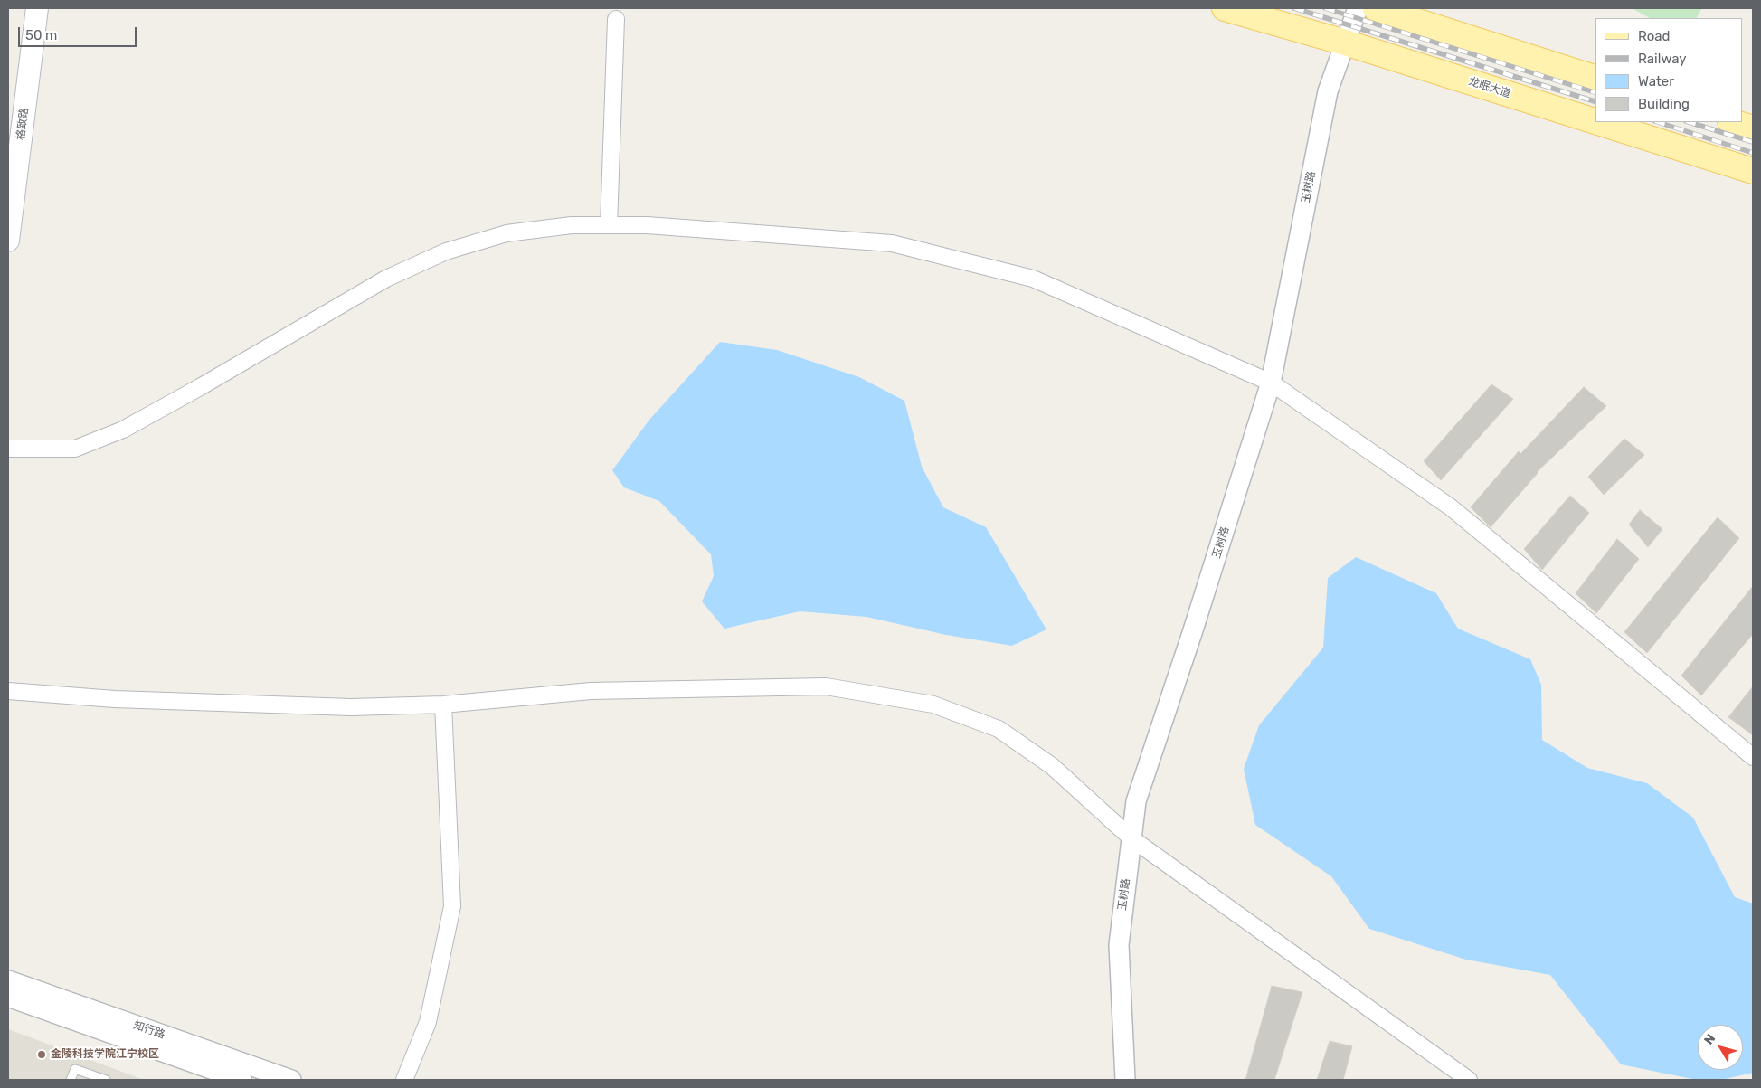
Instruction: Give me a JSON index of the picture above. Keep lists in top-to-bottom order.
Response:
{
  "streets": {
    "main road": ["龙眠大道", "格致路"],
    "street": ["玉树路", "知行路"]
  },
  "crossings": [
    ["龙眠大道", "玉树路"]
  ],
  "places": ["金陵科技学院江宁校区"],
  "legend": [
    "Road",
    "Railway",
    "Water",
    "Building"
  ],
  "scale_bar": "50 m",
  "north": "top left"
}
